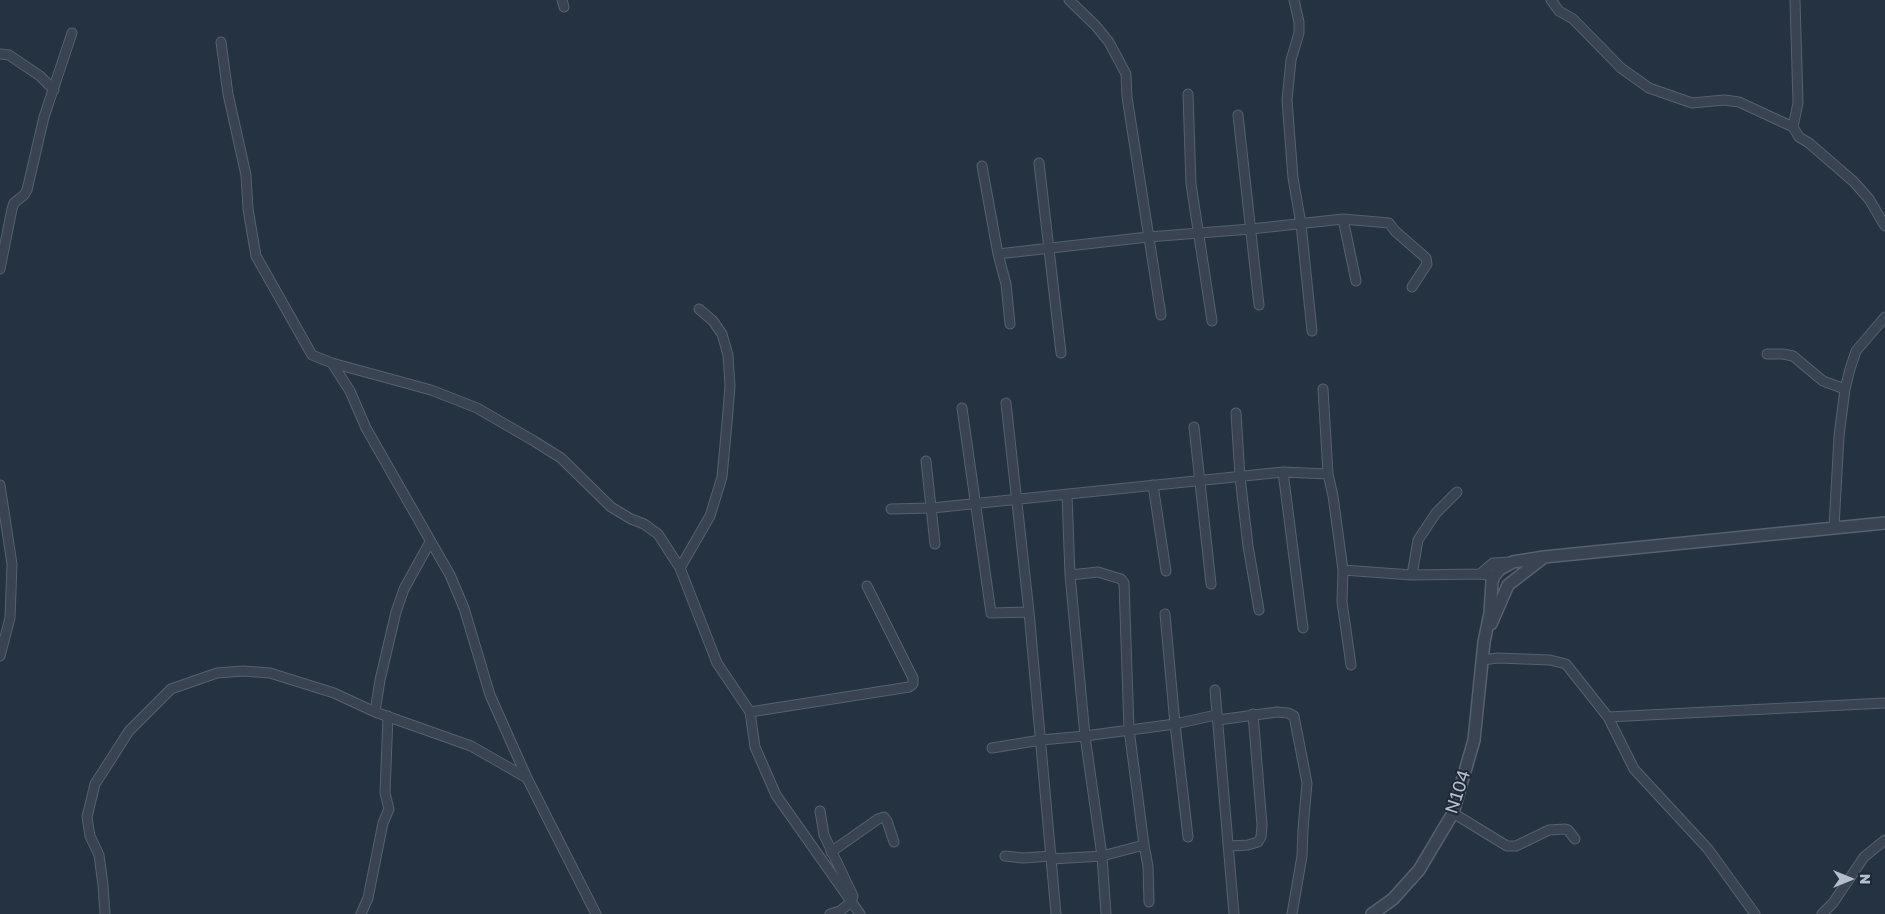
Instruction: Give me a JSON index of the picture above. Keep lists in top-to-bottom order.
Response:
{
  "streets": {
    "street": ["N104"]
  },
  "north": "right"
}
